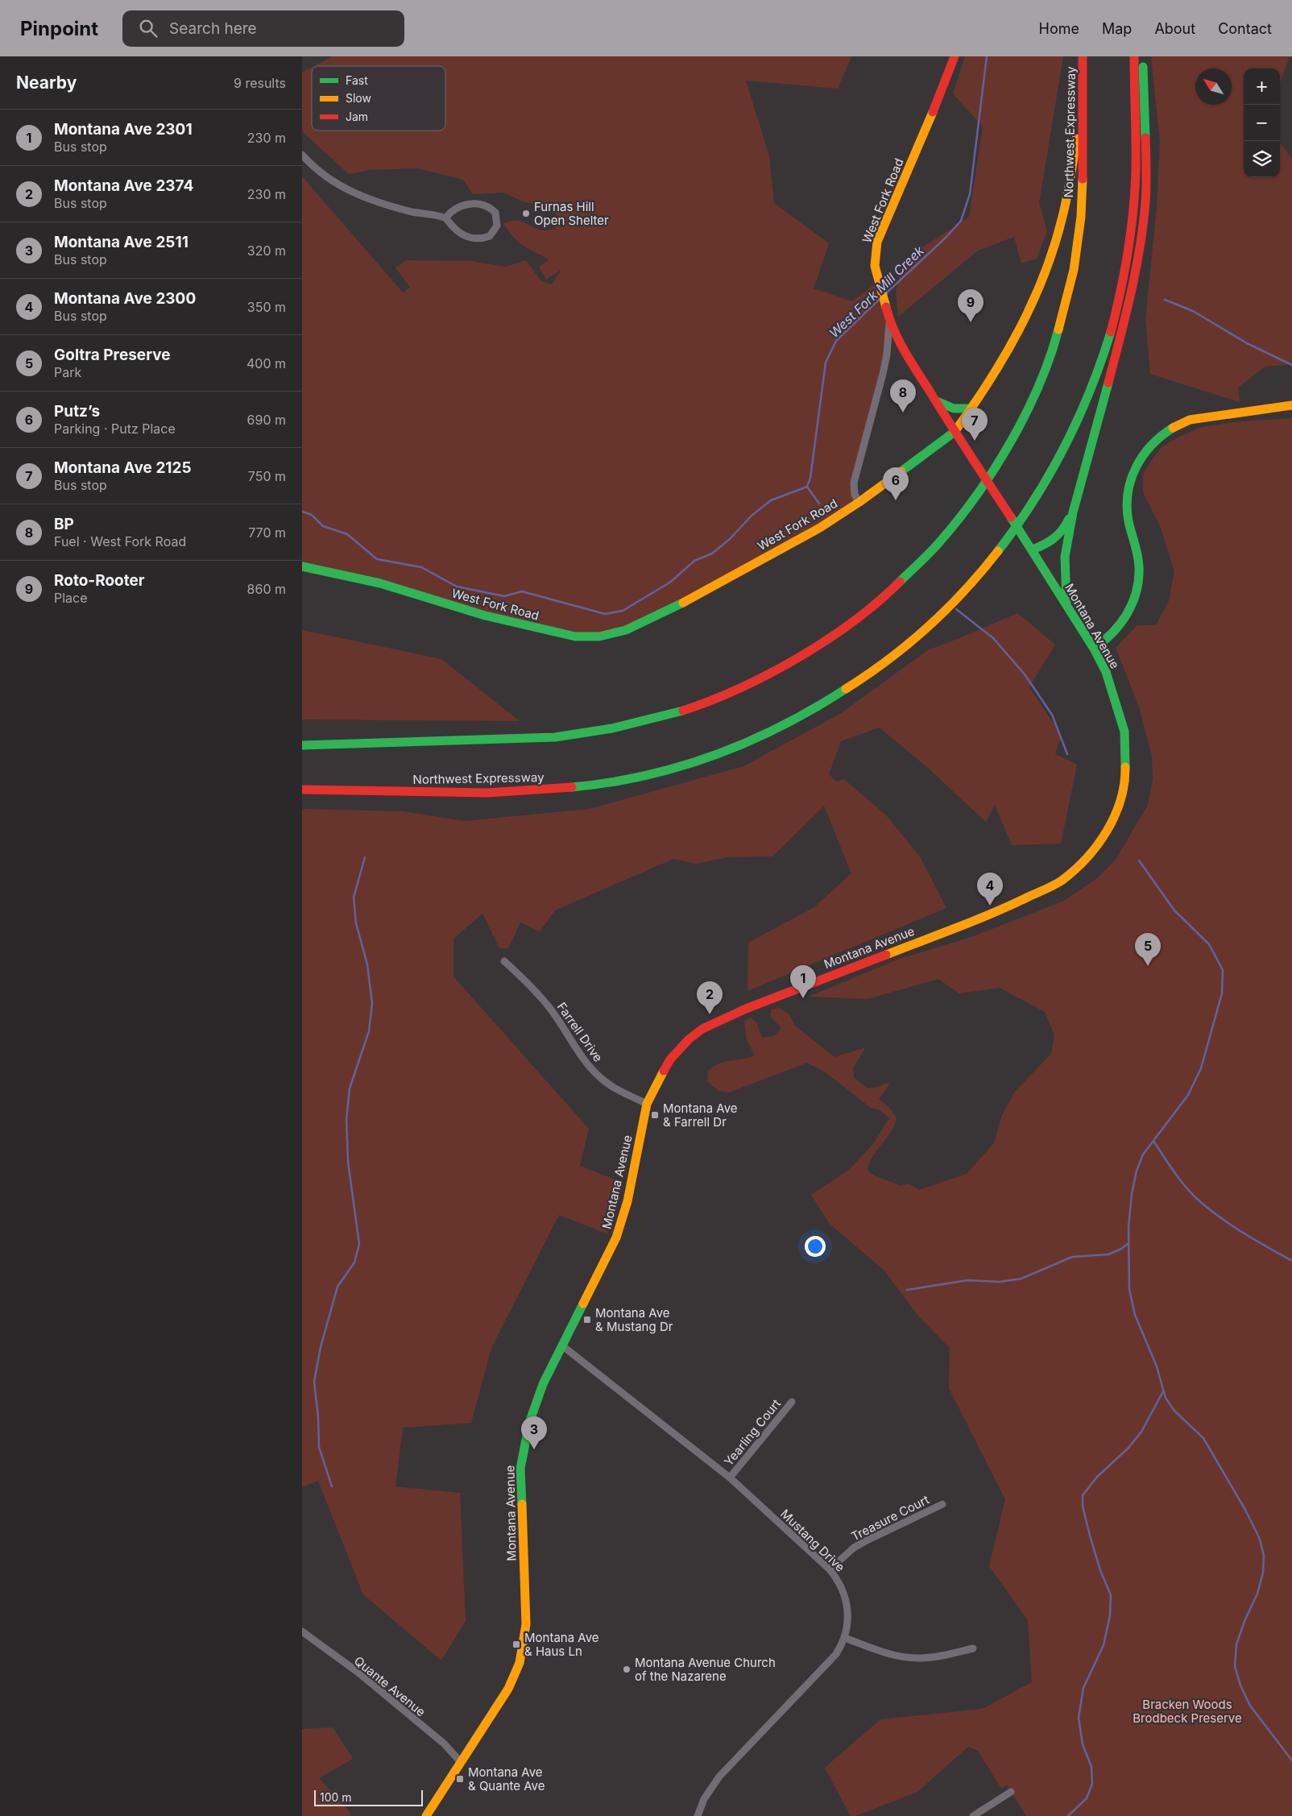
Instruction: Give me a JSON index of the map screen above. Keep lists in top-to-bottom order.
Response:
{
  "streets": {
    "main road": ["Northwest Expressway", "West Fork Road", "Montana Avenue"],
    "street": [
      "Farrell Drive",
      "Yearling Court",
      "Treasure Court",
      "Mustang Drive",
      "Quante Avenue"
    ]
  },
  "crossings": [
    ["West Fork Road", "Montana Avenue"],
    ["Montana Avenue", "Farrell Drive"],
    ["Montana Avenue", "Mustang Drive"],
    ["Montana Avenue", "Quante Avenue"],
    ["Yearling Court", "Mustang Drive"],
    ["Treasure Court", "Mustang Drive"]
  ],
  "water": ["West Fork Mill Creek"],
  "parks": ["Bracken Woods Brodbeck Preserve"],
  "places": {
    "other": ["Furnas Hill Open Shelter", "Montana Avenue Church of the Nazarene"],
    "transit": [
      "Montana Ave & Farrell Dr",
      "Montana Ave & Mustang Dr",
      "Montana Ave & Haus Ln",
      "Montana Ave & Quante Ave"
    ]
  },
  "legend": ["Fast", "Slow", "Jam"],
  "scale_bar": "100 m",
  "north": "top left",
  "page": {
    "header": "Pinpoint",
    "search": "Search here",
    "nav": [
      "Home",
      "Map",
      "About",
      "Contact"
    ],
    "heading": ["Nearby", "9 results"],
    "map_buttons": ["+", "−"],
    "list": [
      {
        "mark": "1",
        "name": "Montana Ave 2301",
        "note": "Bus stop",
        "value": "230 m"
      },
      {
        "mark": "2",
        "name": "Montana Ave 2374",
        "note": "Bus stop",
        "value": "230 m"
      },
      {
        "mark": "3",
        "name": "Montana Ave 2511",
        "note": "Bus stop",
        "value": "320 m"
      },
      {
        "mark": "4",
        "name": "Montana Ave 2300",
        "note": "Bus stop",
        "value": "350 m"
      },
      {
        "mark": "5",
        "name": "Goltra Preserve",
        "note": "Park",
        "value": "400 m"
      },
      {
        "mark": "6",
        "name": "Putz’s",
        "note": "Parking · Putz Place",
        "value": "690 m"
      },
      {
        "mark": "7",
        "name": "Montana Ave 2125",
        "note": "Bus stop",
        "value": "750 m"
      },
      {
        "mark": "8",
        "name": "BP",
        "note": "Fuel · West Fork Road",
        "value": "770 m"
      },
      {
        "mark": "9",
        "name": "Roto-Rooter",
        "note": "Place",
        "value": "860 m"
      }
    ],
    "pins": [
      "9",
      "8",
      "7",
      "6",
      "4",
      "5",
      "1",
      "2",
      "3"
    ],
    "scale": "100 m"
  }
}
